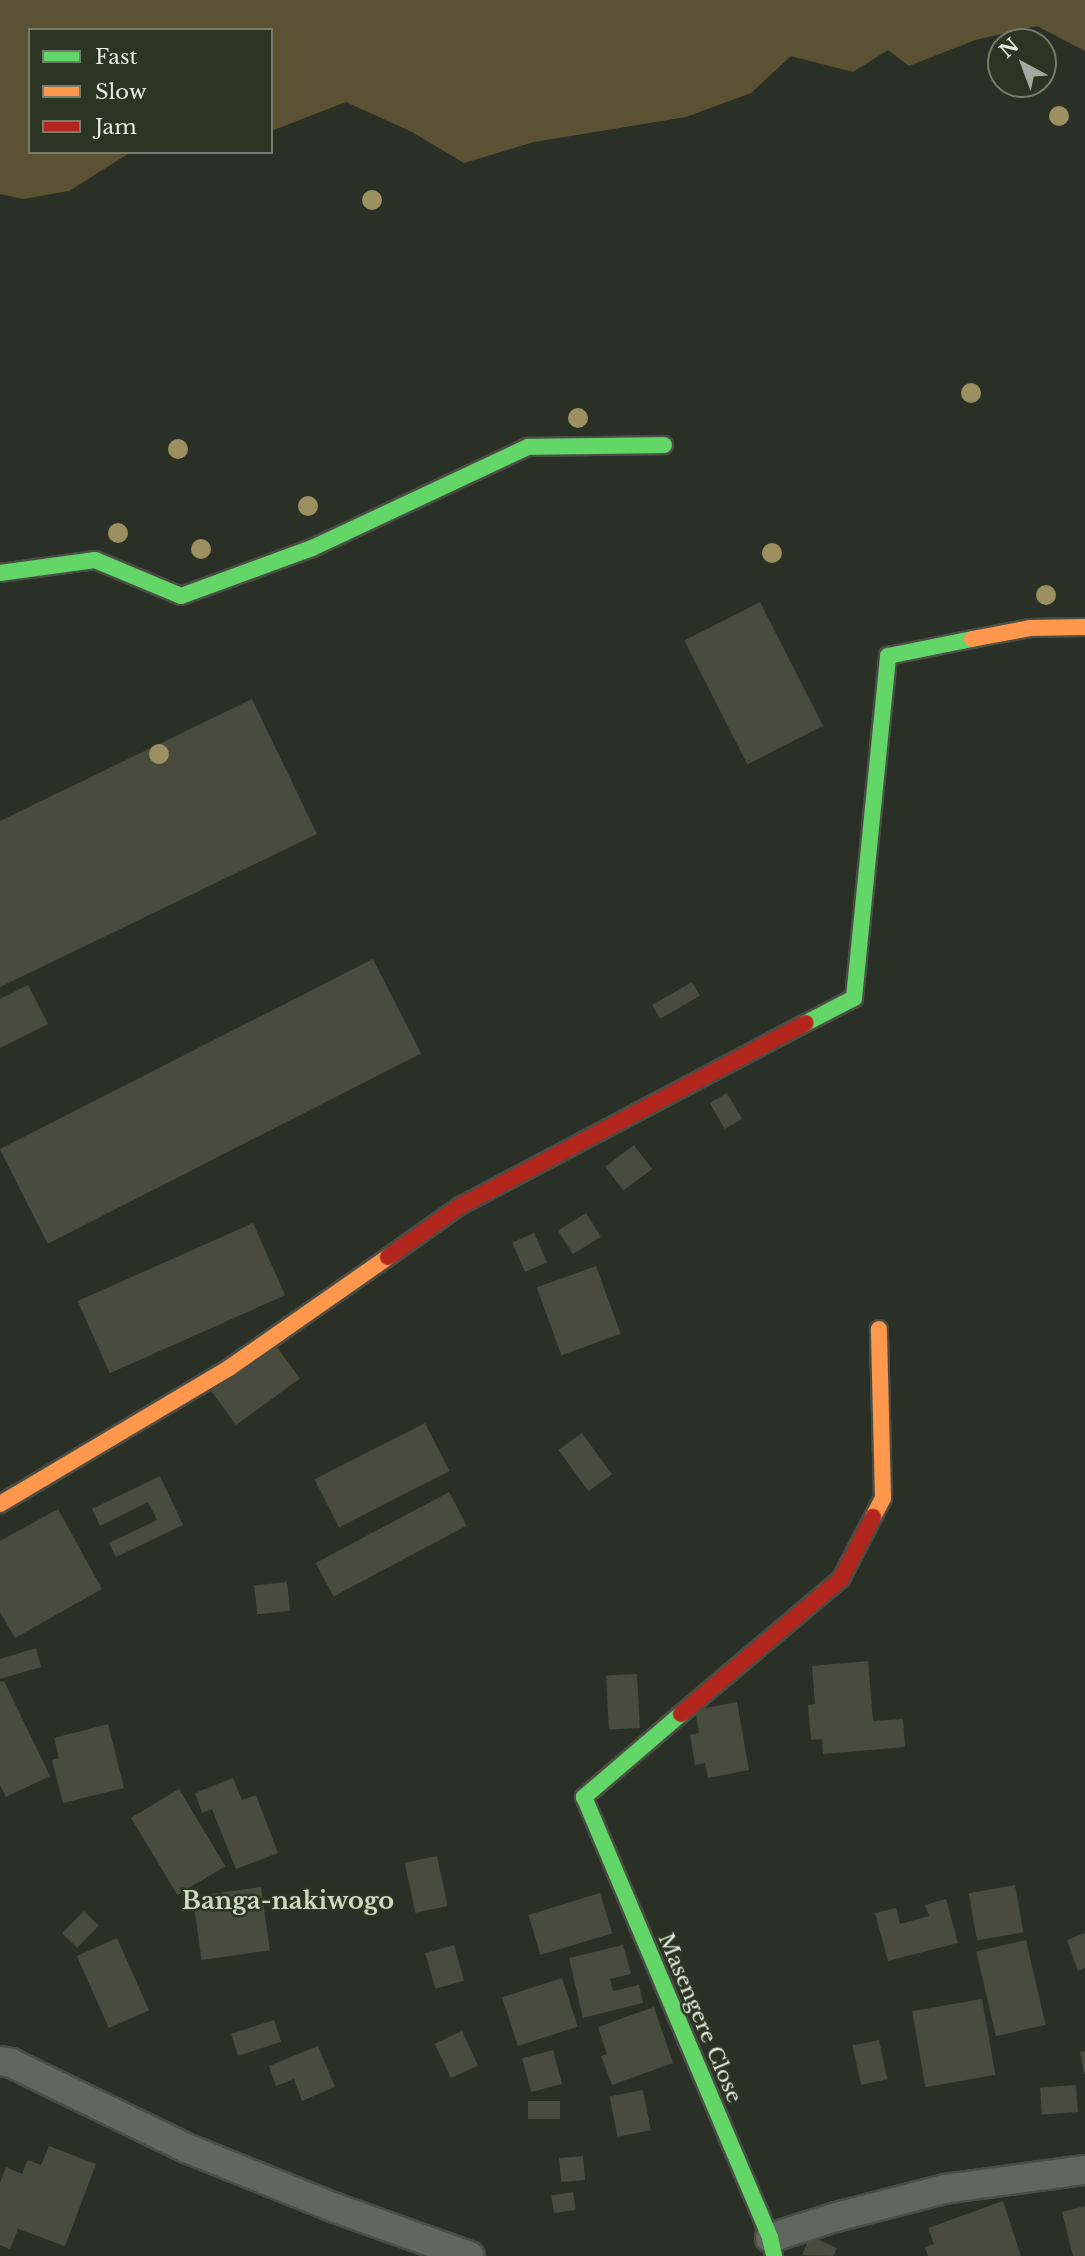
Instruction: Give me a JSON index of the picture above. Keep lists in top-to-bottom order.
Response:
{
  "streets": {
    "street": ["Masengere Close"]
  },
  "districts": ["Banga-nakiwogo"],
  "legend": ["Fast", "Slow", "Jam"],
  "north": "top left"
}
